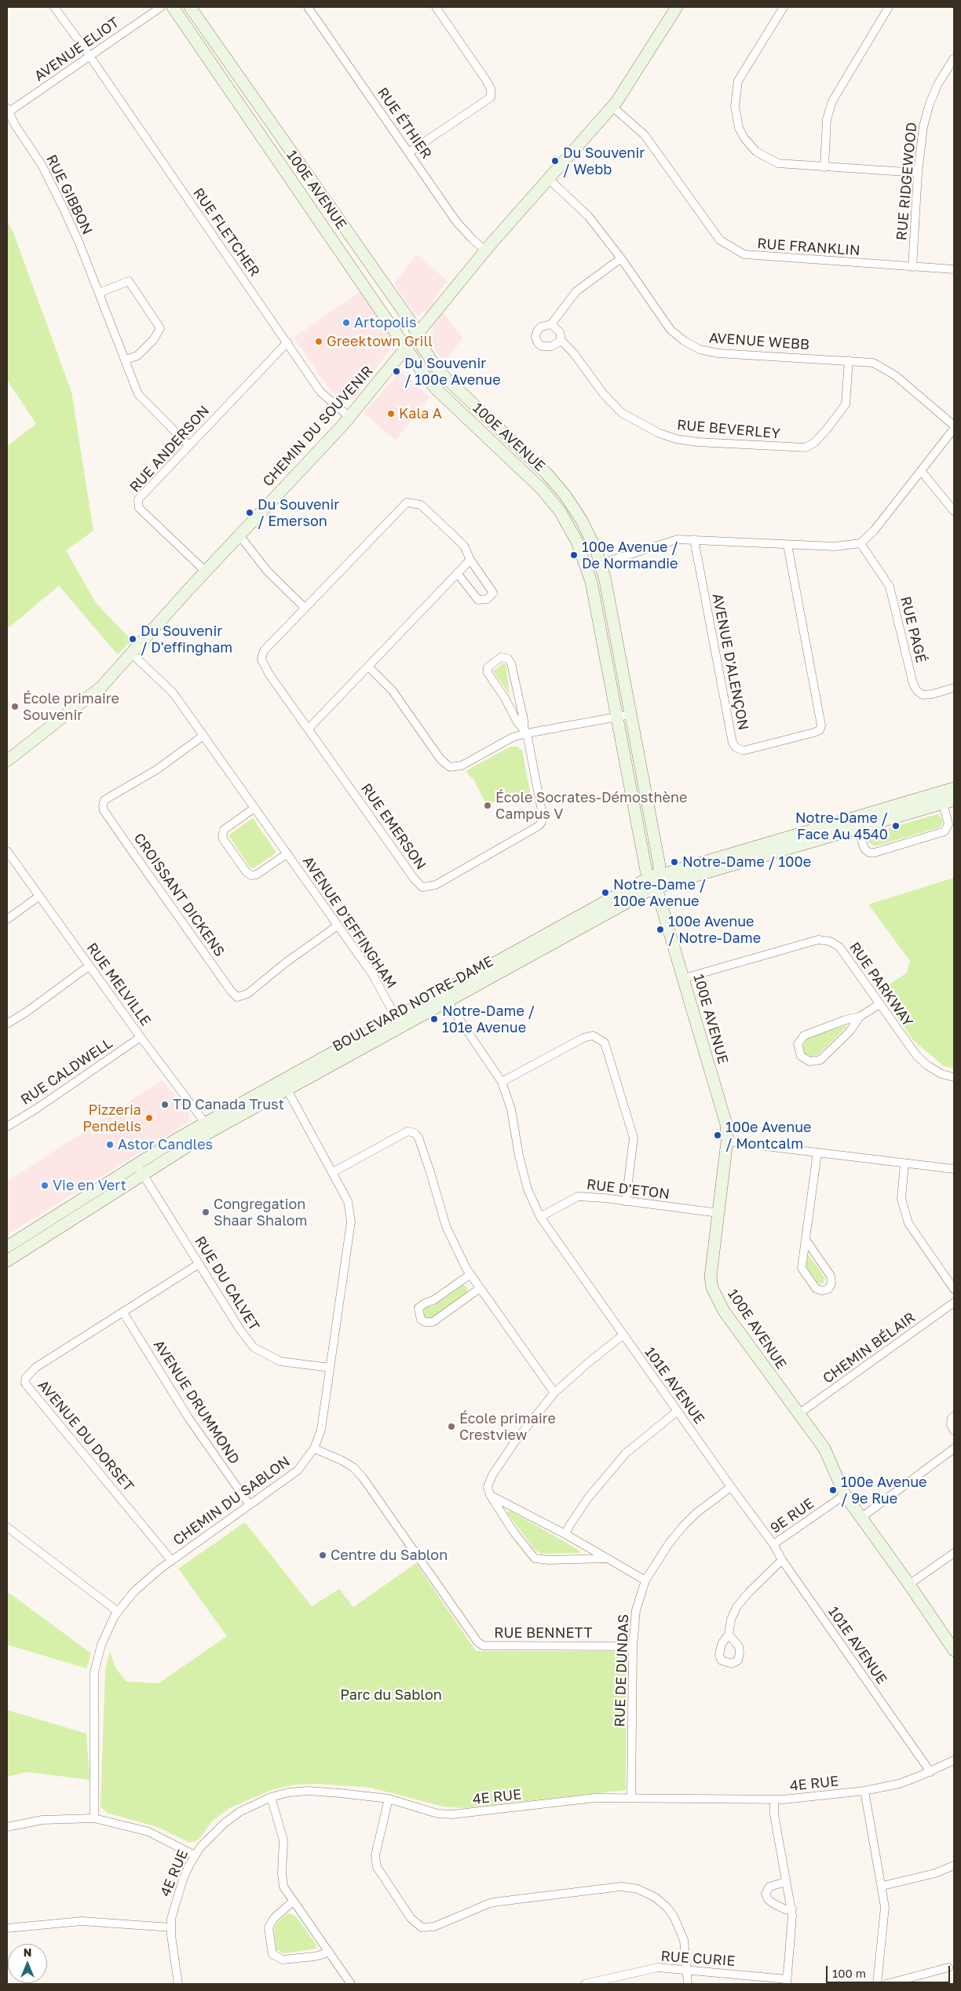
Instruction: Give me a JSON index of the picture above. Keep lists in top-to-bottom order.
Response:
{
  "streets": {
    "street": [
      "AVENUE ELIOT",
      "RUE ÉTHIER",
      "RUE RIDGEWOOD",
      "100E AVENUE",
      "RUE GIBBON",
      "RUE FLETCHER",
      "RUE FRANKLIN",
      "AVENUE WEBB",
      "CHEMIN DU SOUVENIR",
      "RUE BEVERLEY",
      "RUE ANDERSON",
      "RUE PAGÉ",
      "AVENUE D'ALENÇON",
      "RUE EMERSON",
      "CROISSANT DICKENS",
      "AVENUE D'EFFINGHAM",
      "RUE MELVILLE",
      "RUE PARKWAY",
      "BOULEVARD NOTRE-DAME",
      "RUE CALDWELL",
      "RUE D'ETON",
      "RUE DU CALVET",
      "CHEMIN BÉLAIR",
      "101E AVENUE",
      "AVENUE DRUMMOND",
      "AVENUE DU DORSET",
      "CHEMIN DU SABLON",
      "9E RUE",
      "RUE BENNETT",
      "RUE DE DUNDAS",
      "4E RUE",
      "RUE CURIE"
    ]
  },
  "crossings": [
    ["AVENUE ELIOT", "RUE GIBBON"],
    ["AVENUE ELIOT", "RUE FLETCHER"],
    ["RUE ÉTHIER", "CHEMIN DU SOUVENIR"],
    ["RUE RIDGEWOOD", "RUE FRANKLIN"],
    ["100E AVENUE", "CHEMIN DU SOUVENIR"],
    ["100E AVENUE", "RUE PARKWAY"],
    ["100E AVENUE", "BOULEVARD NOTRE-DAME"],
    ["100E AVENUE", "RUE D'ETON"],
    ["100E AVENUE", "CHEMIN BÉLAIR"],
    ["100E AVENUE", "9E RUE"],
    ["RUE GIBBON", "RUE ANDERSON"],
    ["RUE FLETCHER", "CHEMIN DU SOUVENIR"],
    ["RUE FLETCHER", "RUE ANDERSON"],
    ["RUE FRANKLIN", "CHEMIN DU SOUVENIR"],
    ["AVENUE WEBB", "CHEMIN DU SOUVENIR"],
    ["AVENUE WEBB", "RUE BEVERLEY"],
    ["CHEMIN DU SOUVENIR", "RUE ANDERSON"],
    ["CHEMIN DU SOUVENIR", "AVENUE D'EFFINGHAM"],
    ["CROISSANT DICKENS", "AVENUE D'EFFINGHAM"],
    ["AVENUE D'EFFINGHAM", "BOULEVARD NOTRE-DAME"],
    ["RUE MELVILLE", "BOULEVARD NOTRE-DAME"],
    ["RUE MELVILLE", "RUE CALDWELL"],
    ["BOULEVARD NOTRE-DAME", "RUE DU CALVET"],
    ["BOULEVARD NOTRE-DAME", "101E AVENUE"],
    ["BOULEVARD NOTRE-DAME", "CHEMIN DU SABLON"],
    ["RUE D'ETON", "101E AVENUE"],
    ["RUE DU CALVET", "AVENUE DU DORSET"],
    ["RUE DU CALVET", "CHEMIN DU SABLON"],
    ["101E AVENUE", "9E RUE"],
    ["101E AVENUE", "RUE DE DUNDAS"],
    ["101E AVENUE", "4E RUE"],
    ["AVENUE DRUMMOND", "AVENUE DU DORSET"],
    ["AVENUE DRUMMOND", "CHEMIN DU SABLON"],
    ["AVENUE DU DORSET", "CHEMIN DU SABLON"],
    ["CHEMIN DU SABLON", "RUE BENNETT"],
    ["RUE BENNETT", "RUE DE DUNDAS"],
    ["RUE DE DUNDAS", "4E RUE"]
  ],
  "parks": ["Parc du Sablon"],
  "places": [
    "Du Souvenir / Webb",
    "Artopolis",
    "Greektown Grill",
    "Du Souvenir / 100e Avenue",
    "Kala A",
    "Du Souvenir / Emerson",
    "100e Avenue / De Normandie",
    "Du Souvenir / D'effingham",
    "École primaire Souvenir",
    "École Socrates-Démosthène Campus V",
    "Notre-Dame / Face Au 4540",
    "Notre-Dame / 100e",
    "Notre-Dame / 100e Avenue",
    "100e Avenue / Notre-Dame",
    "Notre-Dame / 101e Avenue",
    "TD Canada Trust",
    "Pizzeria Pendelis",
    "100e Avenue / Montcalm",
    "Astor Candles",
    "Vie en Vert",
    "Congregation Shaar Shalom",
    "École primaire Crestview",
    "100e Avenue / 9e Rue",
    "Centre du Sablon"
  ],
  "scale_bar": "100 m",
  "north": "top"
}
